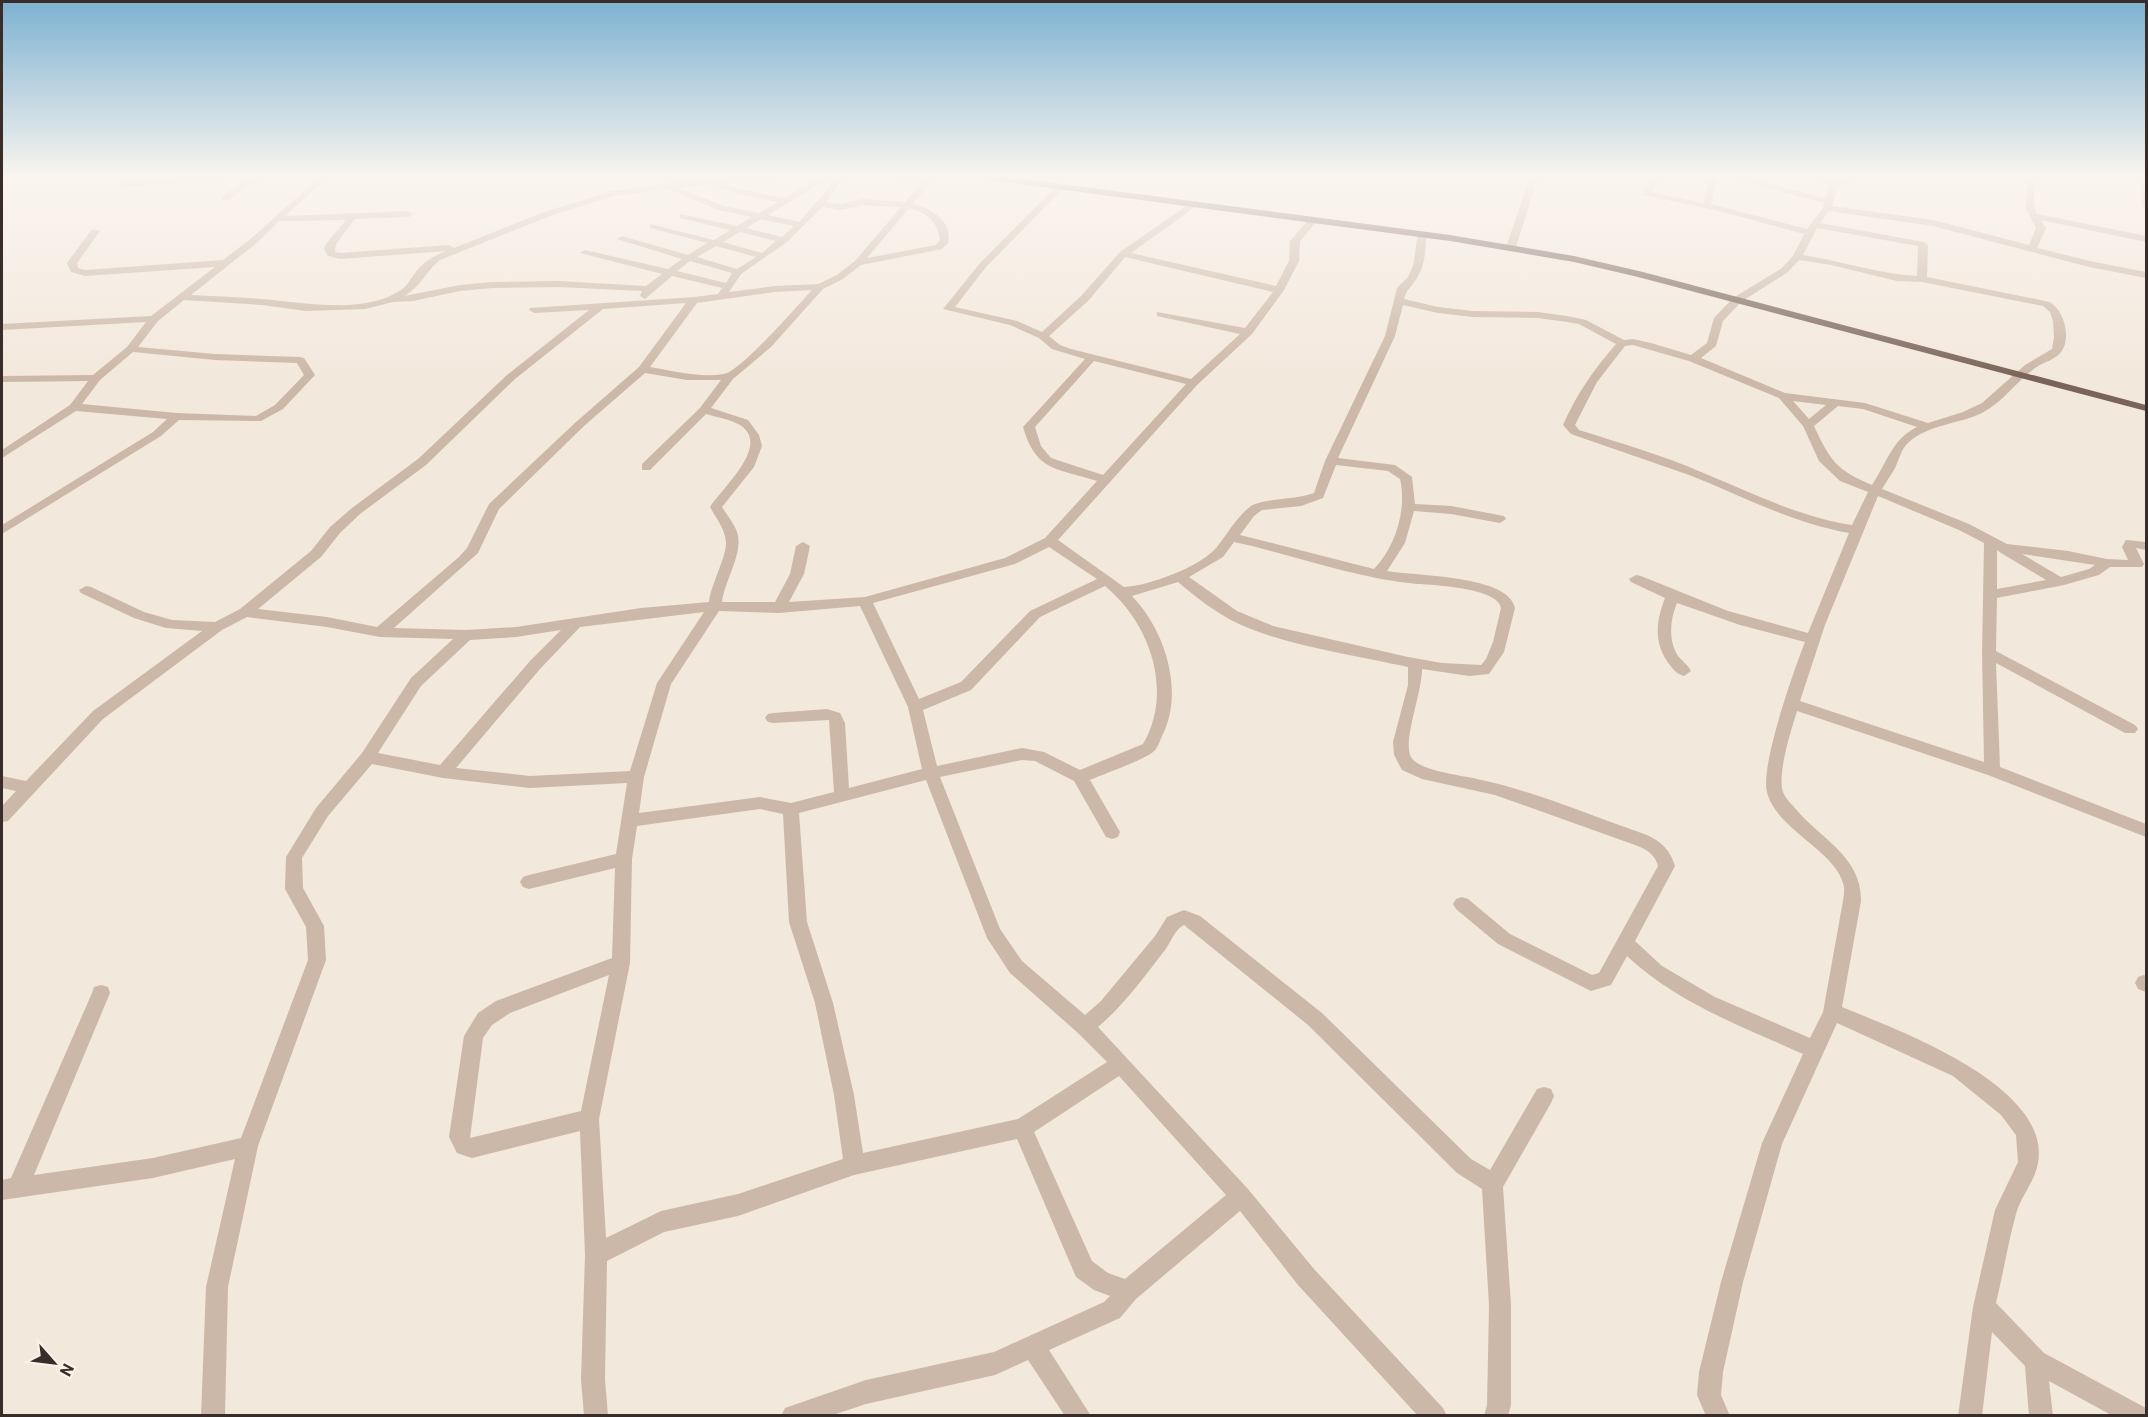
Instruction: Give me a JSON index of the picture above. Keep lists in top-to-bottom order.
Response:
{
  "north": "bottom right"
}
